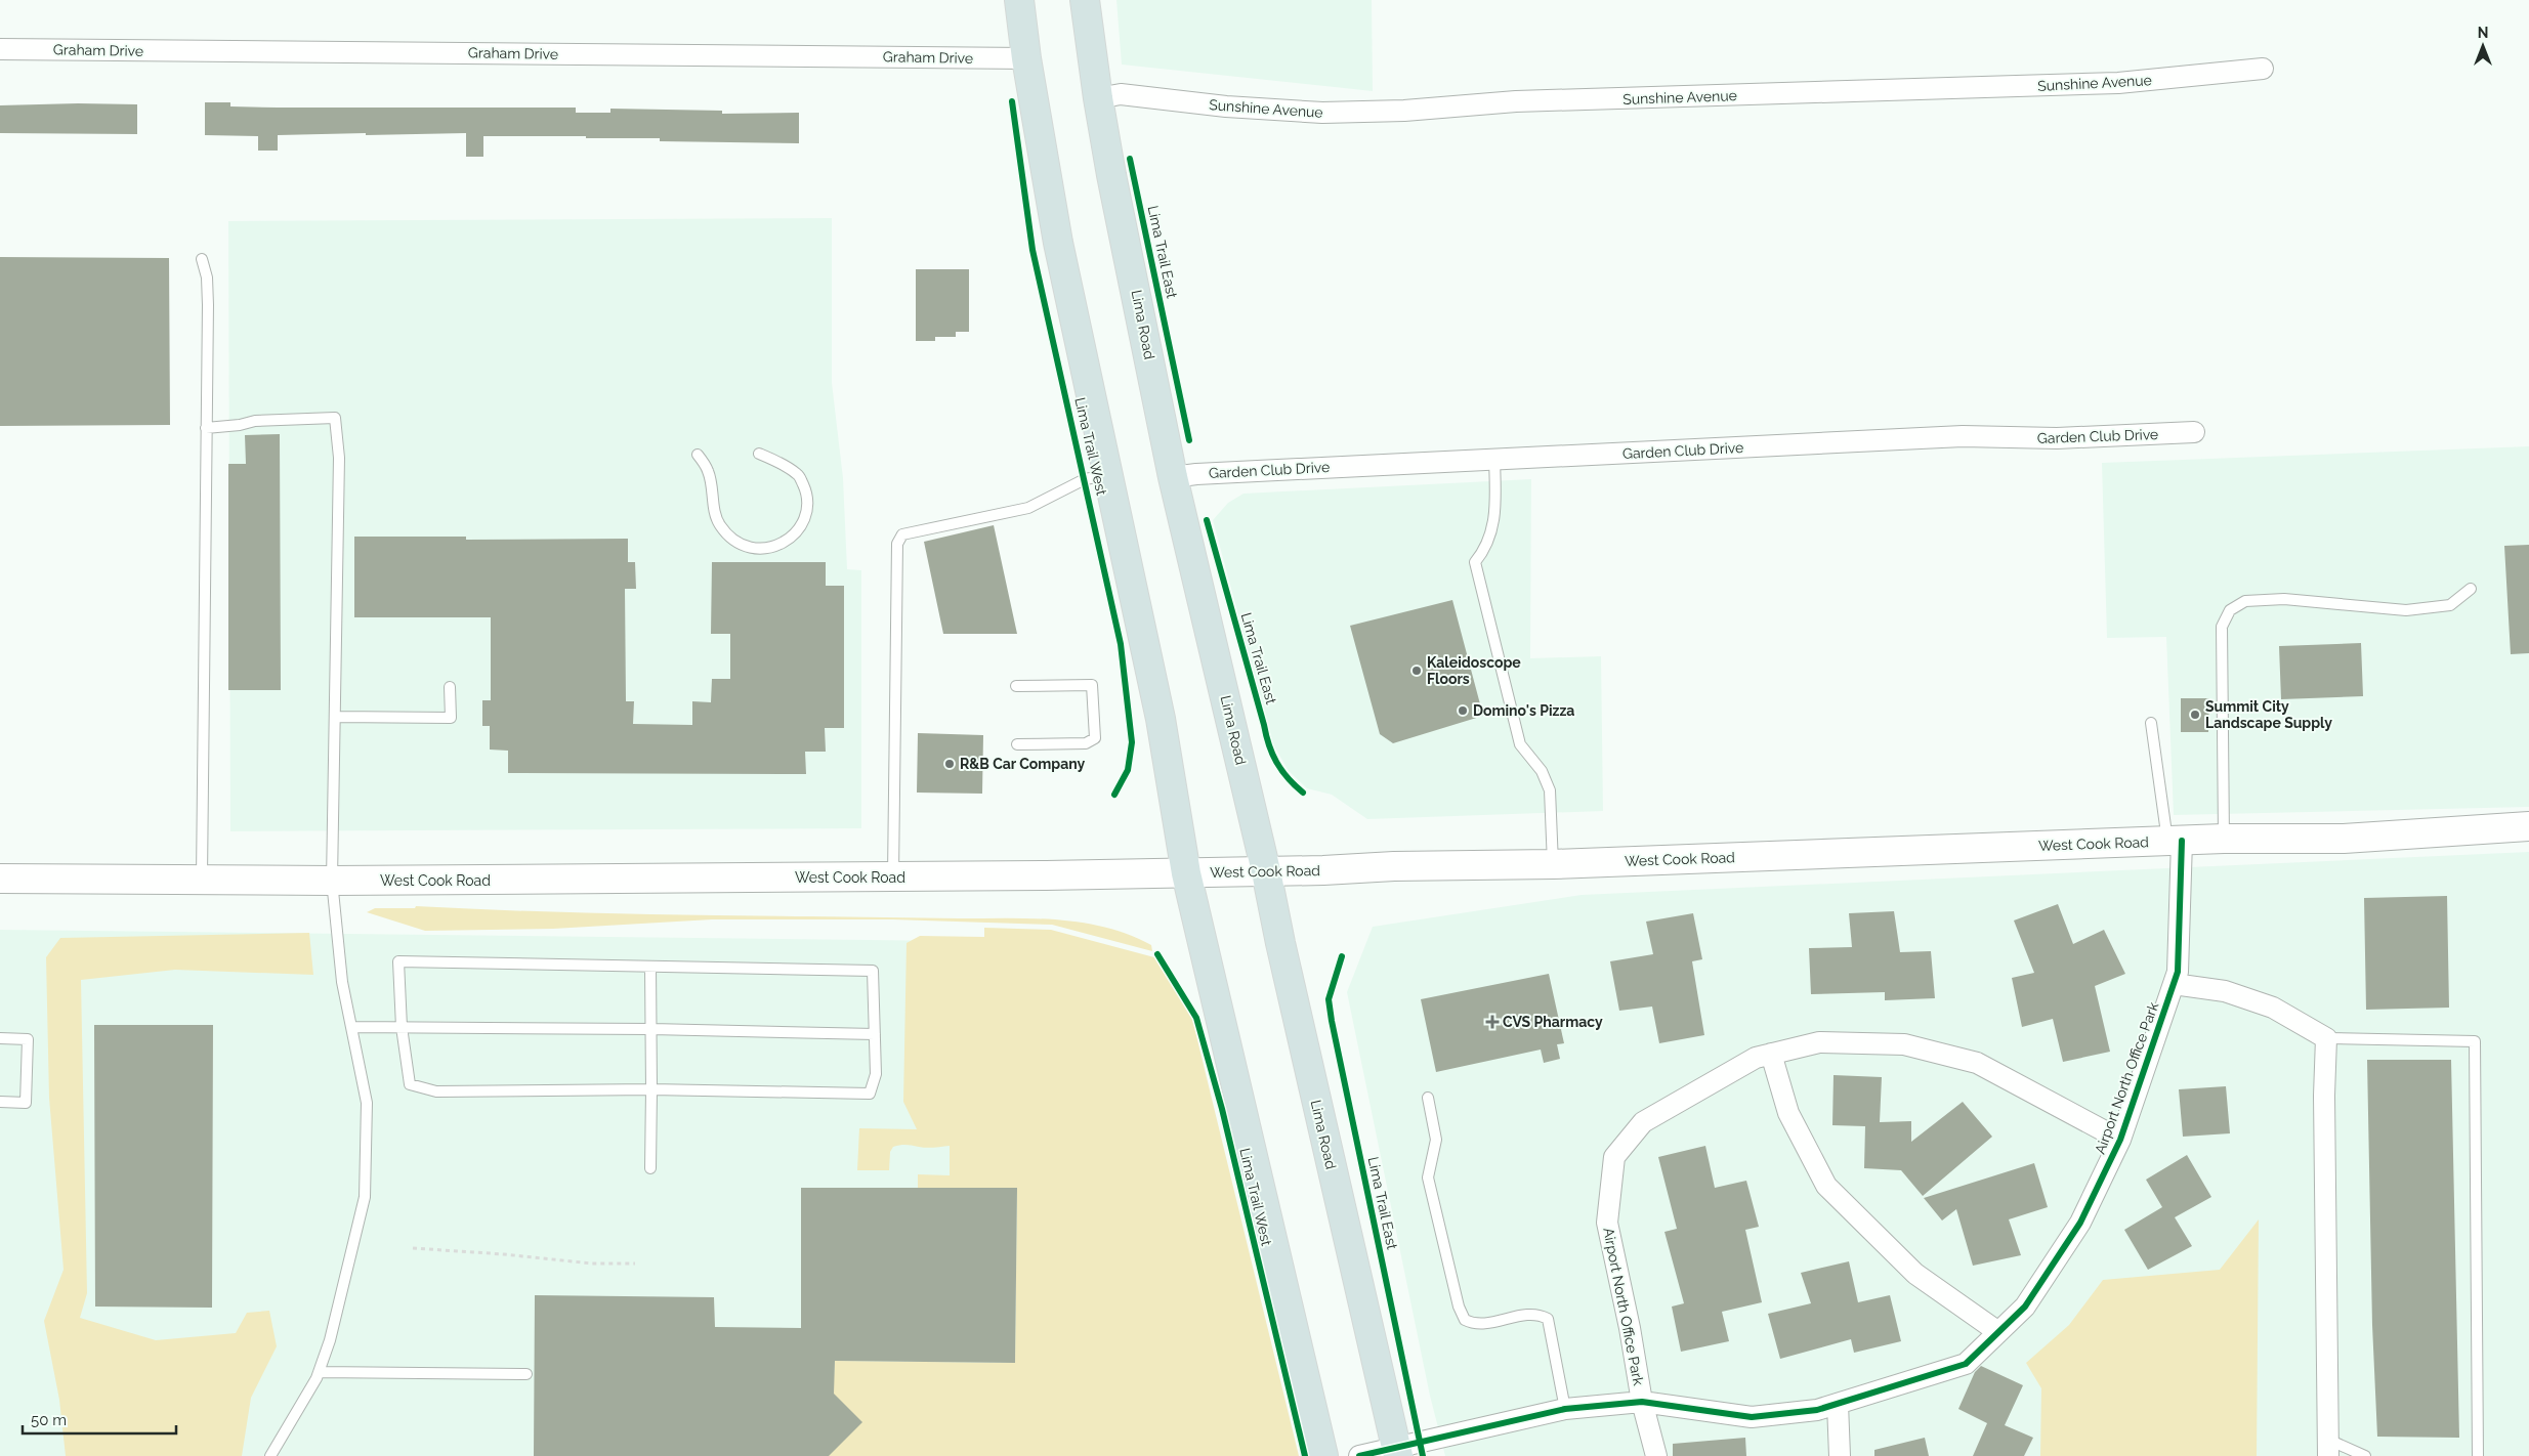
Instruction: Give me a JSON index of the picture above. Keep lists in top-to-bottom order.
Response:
{
  "streets": {
    "highway": ["Lima Road"],
    "main road": ["West Cook Road"],
    "street": [
      "Graham Drive",
      "Sunshine Avenue",
      "Garden Club Drive",
      "Airport North Office Park"
    ],
    "cycle path": ["Lima Trail East", "Lima Trail West"]
  },
  "crossings": [
    ["Sunshine Avenue", "Lima Road"],
    ["Lima Road", "Garden Club Drive"],
    ["Lima Road", "West Cook Road"],
    ["Lima Road", "Airport North Office Park"],
    ["West Cook Road", "Airport North Office Park"]
  ],
  "places": {
    "other": [
      "Kaleidoscope Floors",
      "Domino's Pizza",
      "Summit City Landscape Supply",
      "R&B Car Company"
    ],
    "health": ["CVS Pharmacy"]
  },
  "scale_bar": "50 m",
  "north": "top"
}
